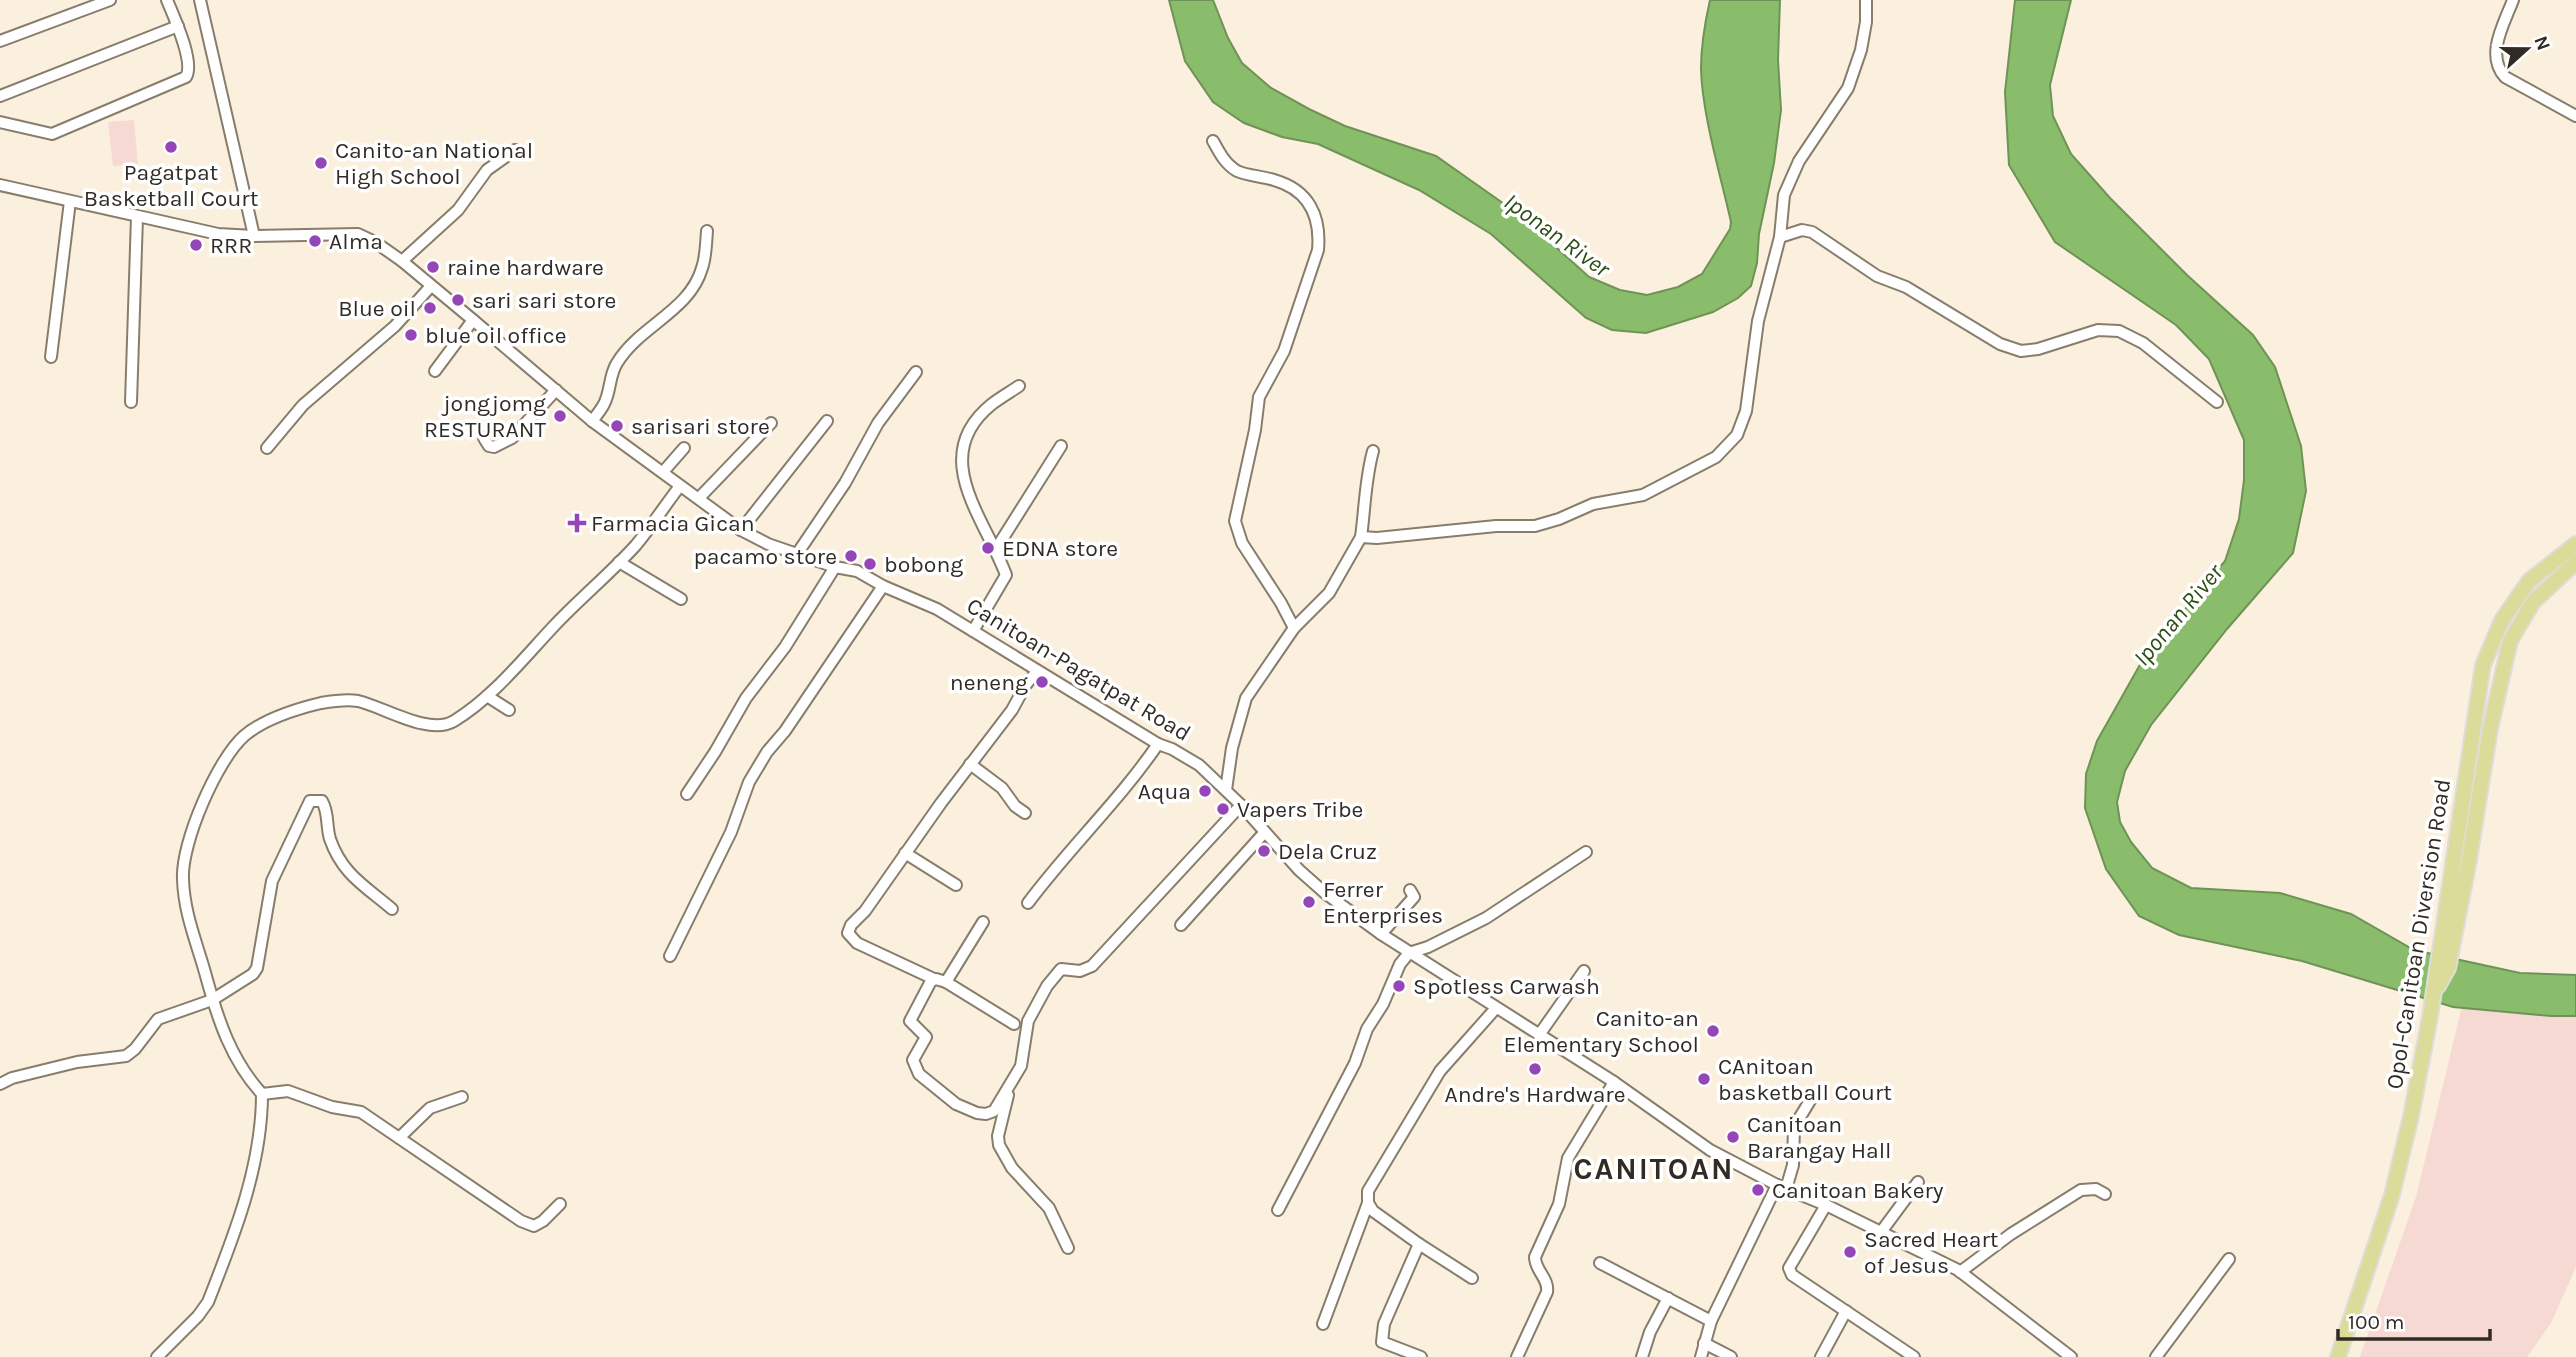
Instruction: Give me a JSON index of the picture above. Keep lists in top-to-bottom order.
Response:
{
  "streets": {
    "main road": ["Opol-Canitoan Diversion Road"],
    "street": ["Canitoan-Pagatpat Road"]
  },
  "districts": ["CANITOAN"],
  "water": ["Iponan River"],
  "places": {
    "other": [
      "Pagatpat Basketball Court",
      "Canito-an National High School",
      "Alma",
      "RRR",
      "raine hardware",
      "sari sari store",
      "Blue oil",
      "blue oil office",
      "jongjomg RESTURANT",
      "sarisari store",
      "EDNA store",
      "pacamo store",
      "bobong",
      "neneng",
      "Aqua",
      "Vapers Tribe",
      "Dela Cruz",
      "Ferrer Enterprises",
      "Spotless Carwash",
      "Canito-an Elementary School",
      "Andre's Hardware",
      "CAnitoan basketball Court",
      "Canitoan Barangay Hall",
      "Canitoan Bakery",
      "Sacred Heart of Jesus"
    ],
    "health": ["Farmacia Gican"]
  },
  "scale_bar": "100 m",
  "north": "right"
}
